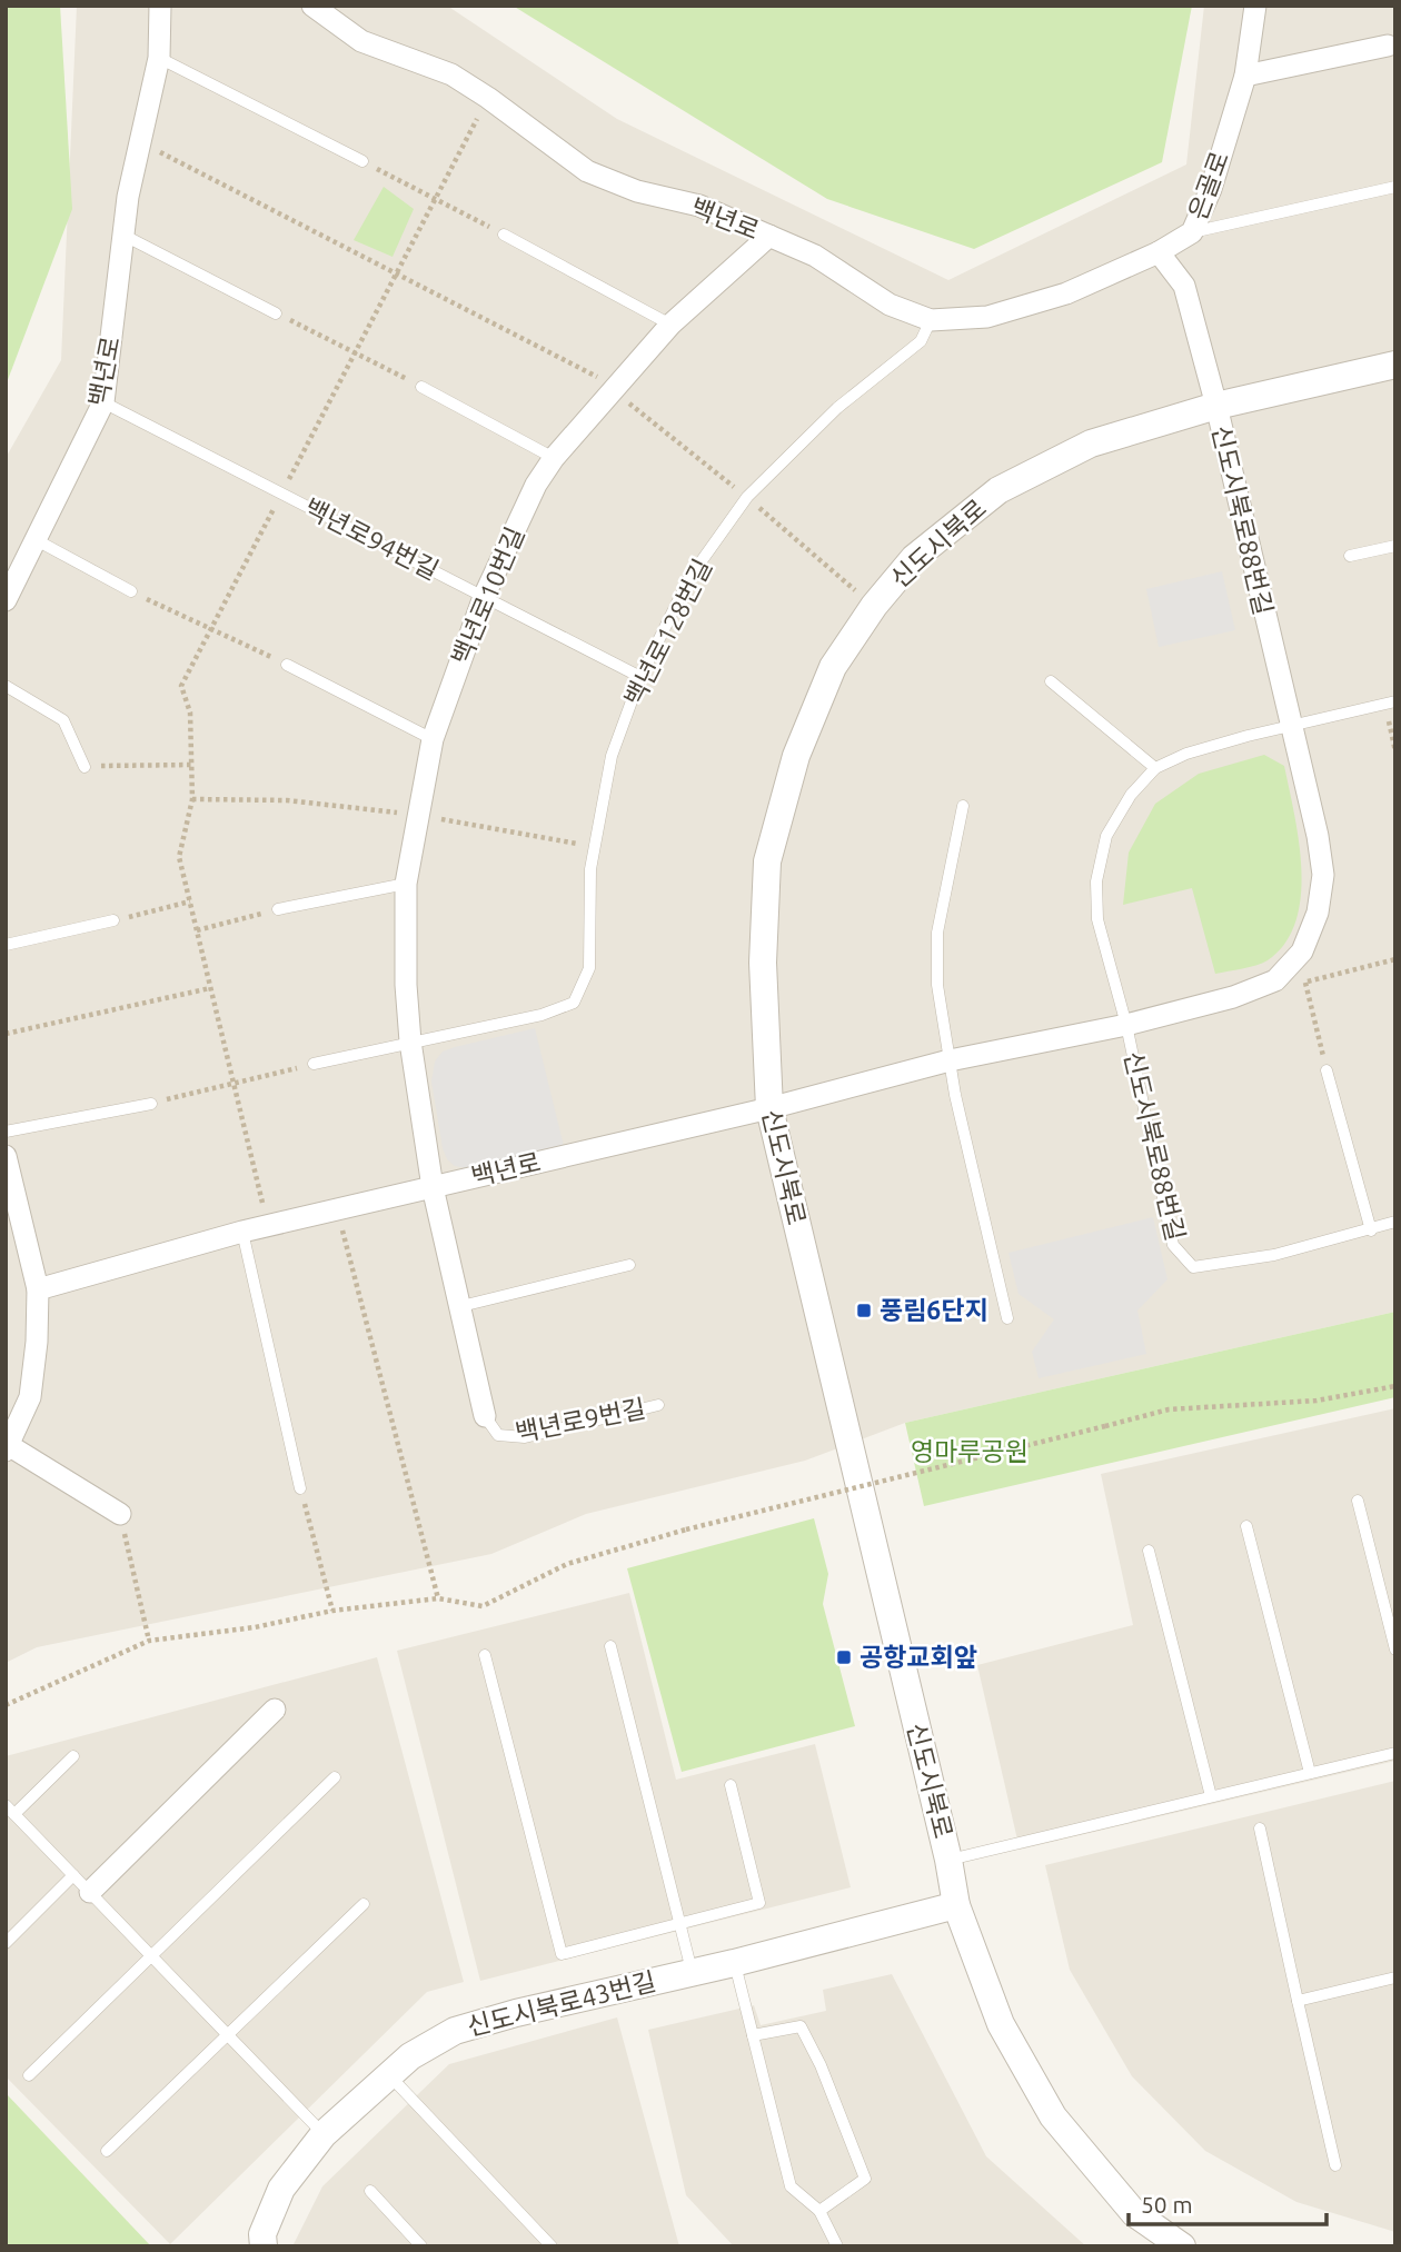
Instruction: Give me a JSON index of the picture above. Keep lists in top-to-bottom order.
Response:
{
  "streets": {
    "street": [
      "은골로",
      "백년로",
      "신도시북로88번길",
      "신도시북로",
      "백년로10번길",
      "백년로9번길",
      "신도시북로43번길"
    ],
    "lane": ["백년로94번길", "백년로128번길"]
  },
  "crossings": [
    ["은골로", "백년로"],
    ["백년로", "신도시북로88번길"],
    ["백년로", "백년로94번길"],
    ["백년로", "신도시북로"],
    ["백년로", "백년로10번길"],
    ["백년로", "백년로128번길"],
    ["백년로", "백년로9번길"],
    ["신도시북로88번길", "신도시북로"],
    ["백년로94번길", "백년로10번길"],
    ["백년로94번길", "백년로128번길"],
    ["신도시북로", "신도시북로43번길"],
    ["백년로10번길", "백년로128번길"],
    ["백년로10번길", "백년로9번길"]
  ],
  "parks": ["영마루공원"],
  "places": {
    "transit": ["풍림6단지", "공항교회앞"]
  },
  "scale_bar": "50 m"
}
